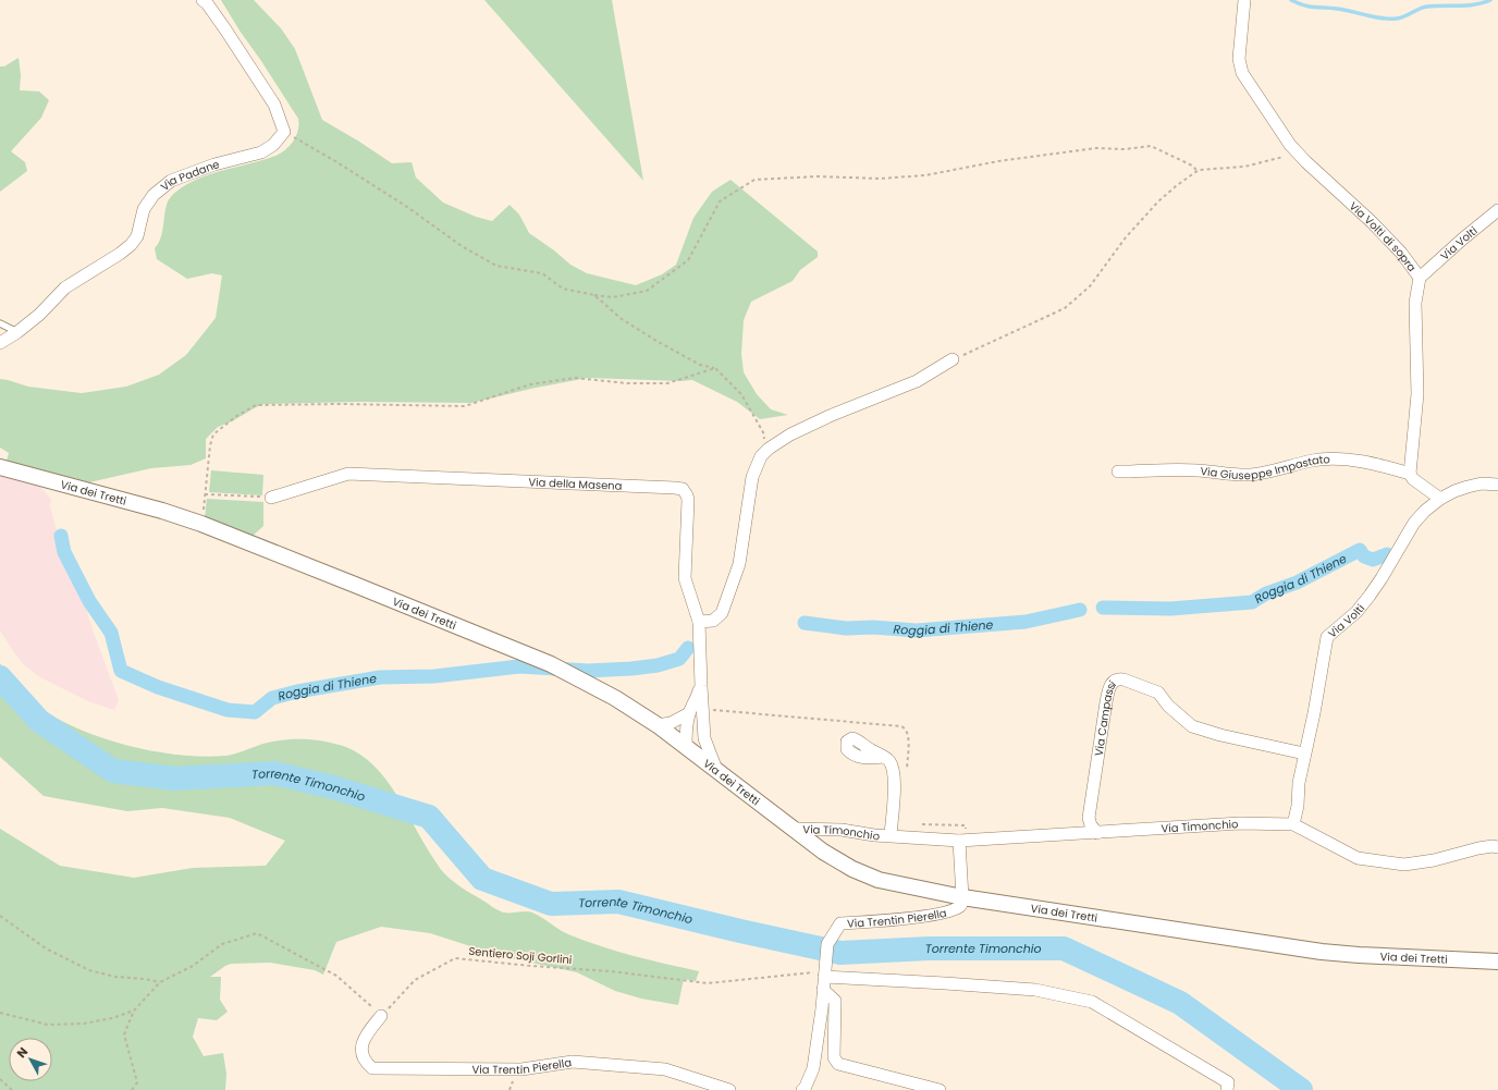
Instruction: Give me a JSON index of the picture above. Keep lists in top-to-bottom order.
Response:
{
  "streets": {
    "street": [
      "Via Padane",
      "Via Volti di sopra",
      "Via Volti",
      "Via Giuseppe Impastato",
      "Via della Masena",
      "Via dei Tretti",
      "Via Campassi",
      "Via Timonchio",
      "Via Trentin Pierella"
    ],
    "path": ["Sentiero Soji Gorlini"]
  },
  "crossings": [
    ["Via Volti di sopra", "Via Volti"],
    ["Via Volti di sopra", "Via Giuseppe Impastato"],
    ["Via Volti", "Via Campassi"],
    ["Via Volti", "Via Timonchio"],
    ["Via della Masena", "Via dei Tretti"],
    ["Via dei Tretti", "Via Timonchio"],
    ["Via dei Tretti", "Via Trentin Pierella"],
    ["Via Campassi", "Via Timonchio"],
    ["Via Trentin Pierella", "Sentiero Soji Gorlini"]
  ],
  "water": ["Roggia di Thiene", "Torrente Timonchio"],
  "north": "top left"
}
